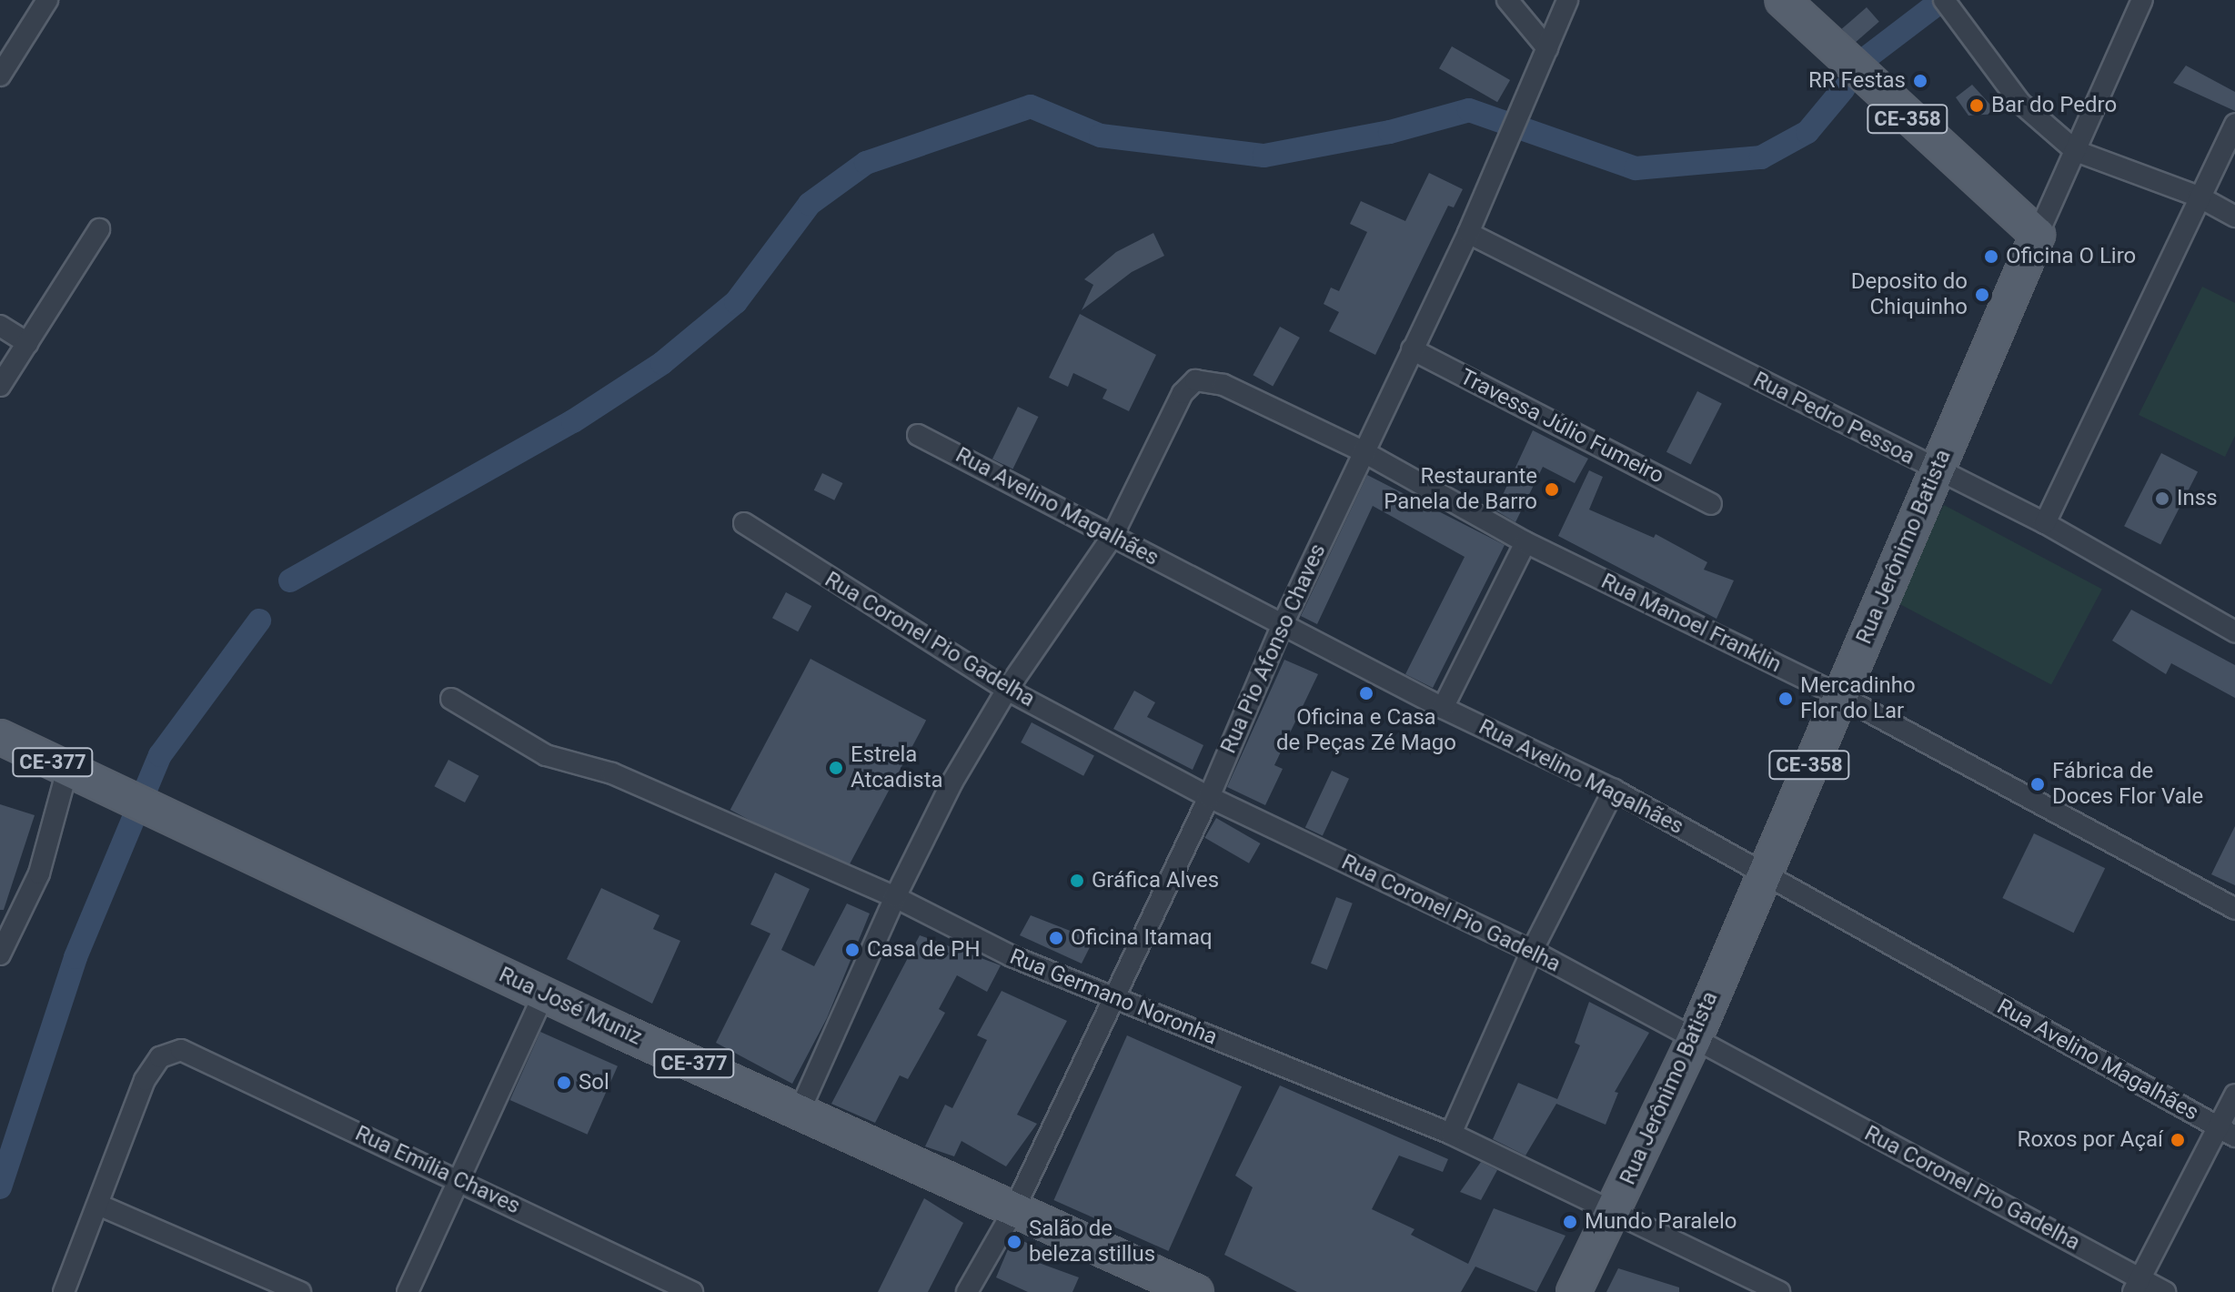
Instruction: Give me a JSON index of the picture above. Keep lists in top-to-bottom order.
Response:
{
  "streets": {
    "main road": [
      "CE-358",
      "Rua Jerônimo Batista",
      "CE-377",
      "Rua José Muniz"
    ],
    "street": [
      "Rua Pedro Pessoa",
      "Travessa Júlio Fumeiro",
      "Rua Avelino Magalhães",
      "Rua Manoel Franklin",
      "Rua Coronel Pio Gadelha",
      "Rua Pio Afonso Chaves",
      "Rua Germano Noronha",
      "Rua Emília Chaves"
    ]
  },
  "crossings": [
    ["CE-358", "Rua Jerônimo Batista"],
    ["Rua Pedro Pessoa", "Rua Jerônimo Batista"],
    ["Rua Pedro Pessoa", "Rua Pio Afonso Chaves"],
    ["Travessa Júlio Fumeiro", "Rua Pio Afonso Chaves"],
    ["Rua Avelino Magalhães", "Rua Jerônimo Batista"],
    ["Rua Avelino Magalhães", "Rua Manoel Franklin"],
    ["Rua Avelino Magalhães", "Rua Pio Afonso Chaves"],
    ["Rua Jerônimo Batista", "Rua Manoel Franklin"],
    ["Rua Jerônimo Batista", "Rua Coronel Pio Gadelha"],
    ["Rua Jerônimo Batista", "Rua Germano Noronha"],
    ["Rua Manoel Franklin", "Rua Pio Afonso Chaves"],
    ["Rua Coronel Pio Gadelha", "Rua Pio Afonso Chaves"],
    ["Rua Pio Afonso Chaves", "Rua Germano Noronha"],
    ["Rua Pio Afonso Chaves", "Rua José Muniz"],
    ["CE-377", "Rua José Muniz"]
  ],
  "places": [
    "RR Festas",
    "Bar do Pedro",
    "Oficina O Liro",
    "Deposito do Chiquinho",
    "Restaurante Panela de Barro",
    "Inss",
    "Oficina e Casa de Peças Zé Mago",
    "Mercadinho Flor do Lar",
    "Estrela Atcadista",
    "Fábrica de Doces Flor Vale",
    "Gráfica Alves",
    "Oficina Itamaq",
    "Casa de PH",
    "Sol",
    "Roxos por Açaí",
    "Mundo Paralelo",
    "Salão de beleza stillus"
  ]
}
